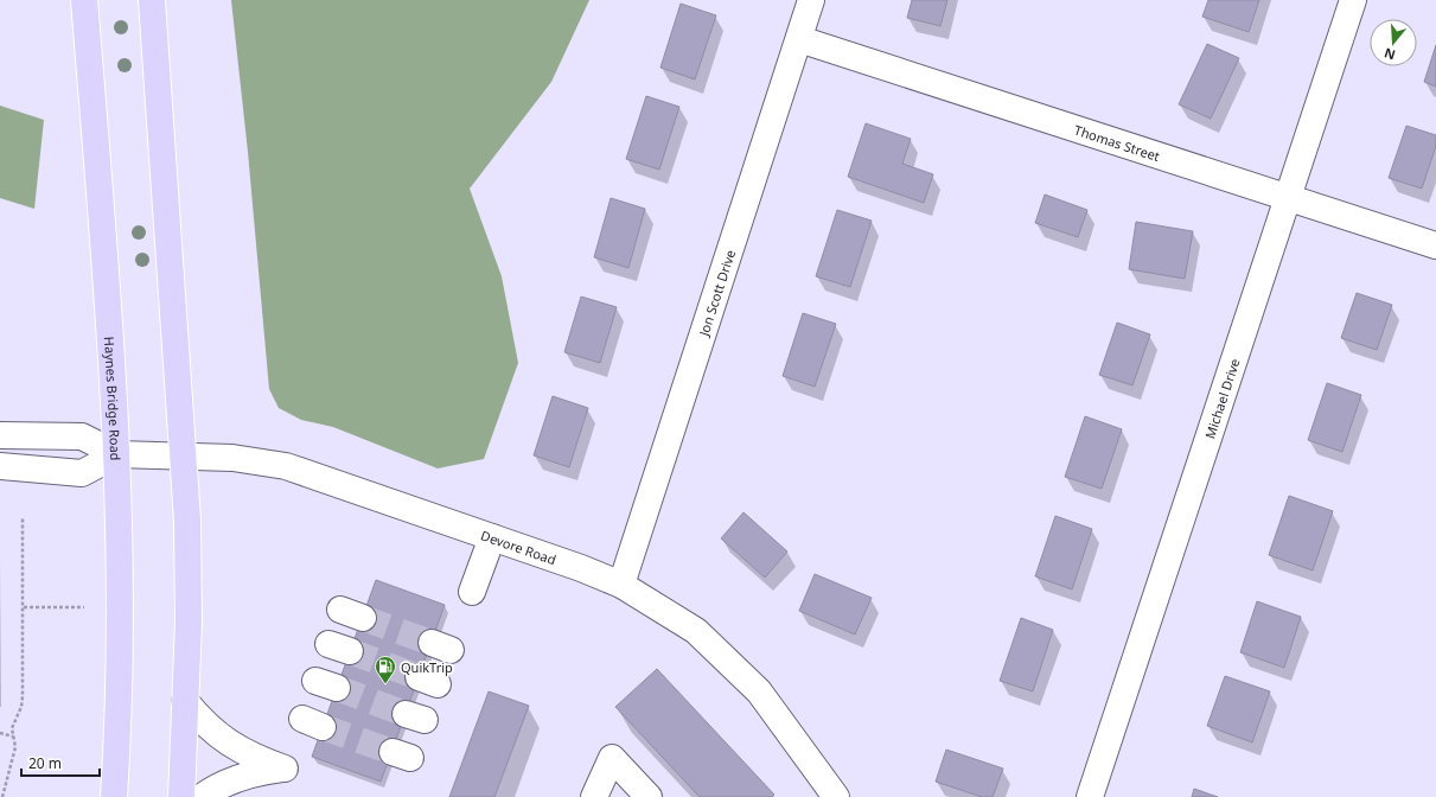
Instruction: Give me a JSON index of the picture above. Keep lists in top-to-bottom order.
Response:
{
  "streets": {
    "main road": ["Haynes Bridge Road"],
    "street": [
      "Thomas Street",
      "Jon Scott Drive",
      "Michael Drive",
      "Devore Road"
    ]
  },
  "crossings": [
    ["Thomas Street", "Jon Scott Drive"],
    ["Thomas Street", "Michael Drive"],
    ["Jon Scott Drive", "Devore Road"],
    ["Haynes Bridge Road", "Devore Road"]
  ],
  "places": {
    "fuel station": ["QuikTrip"]
  },
  "scale_bar": "20 m",
  "north": "bottom"
}
